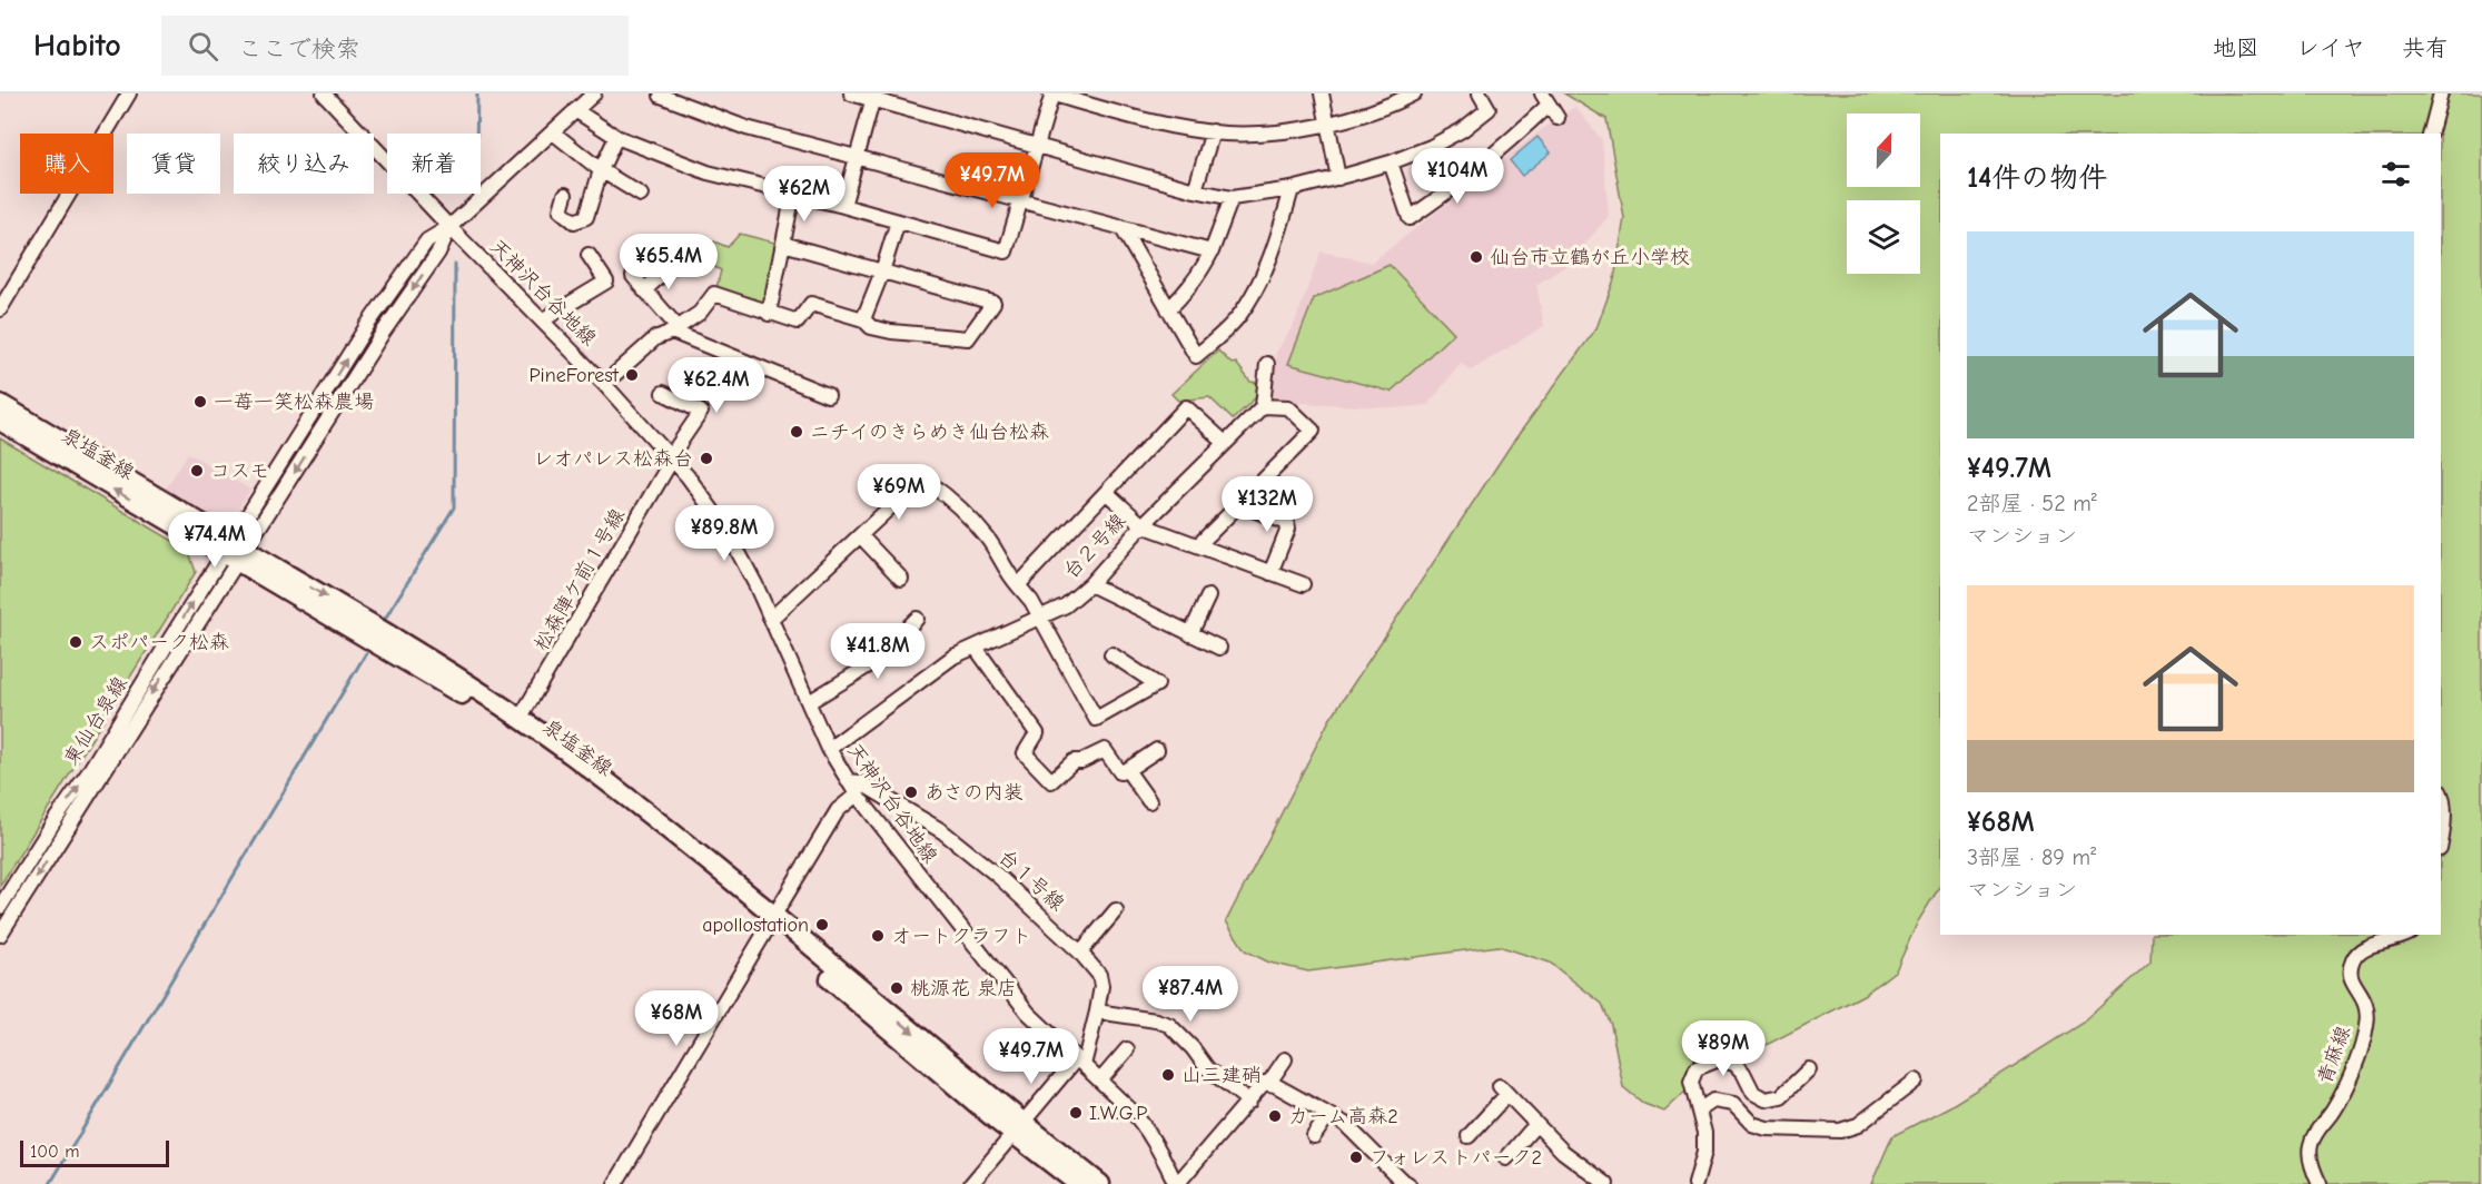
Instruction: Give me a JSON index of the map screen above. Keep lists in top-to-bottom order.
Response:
{
  "streets": {
    "main road": ["泉塩釜線"],
    "street": [
      "天神沢台谷地線",
      "台２号線",
      "松森陣ケ前１号線",
      "東仙台泉線",
      "台１号線",
      "青麻線"
    ]
  },
  "crossings": [
    ["天神沢台谷地線", "台２号線"],
    ["天神沢台谷地線", "松森陣ケ前１号線"],
    ["天神沢台谷地線", "東仙台泉線"],
    ["天神沢台谷地線", "台１号線"],
    ["泉塩釜線", "松森陣ケ前１号線"],
    ["泉塩釜線", "東仙台泉線"]
  ],
  "places": [
    "仙台市立鶴が丘小学校",
    "PineForest",
    "一苺一笑松森農場",
    "ニチイのきらめき仙台松森",
    "レオパレス松森台",
    "コスモ",
    "スポパーク松森",
    "あさの内装",
    "apollostation",
    "オートクラフト",
    "桃源花 泉店",
    "山三建硝",
    "I.W.G.P",
    "カーム高森2",
    "フォレストパーク2"
  ],
  "scale_bar": "100 m",
  "north": "top",
  "page": {
    "header": "Habito",
    "search": "ここで検索",
    "nav": ["地図", "レイヤ", "共有"],
    "chip": [
      "購入",
      "賃貸",
      "絞り込み",
      "新着"
    ],
    "heading": "14件の物件",
    "price": [
      "¥104M",
      "¥49.7M",
      "¥62M",
      "¥65.4M",
      "¥62.4M",
      "¥69M",
      "¥132M",
      "¥89.8M",
      "¥74.4M",
      "¥41.8M",
      "¥87.4M",
      "¥68M",
      "¥89M",
      "¥49.7M"
    ],
    "list": [
      {
        "name": "¥49.7M",
        "note": "2部屋 · 52 m² · マンション"
      },
      {
        "name": "¥68M",
        "note": "3部屋 · 89 m² · マンション"
      }
    ],
    "scale": "100 m"
  }
}
